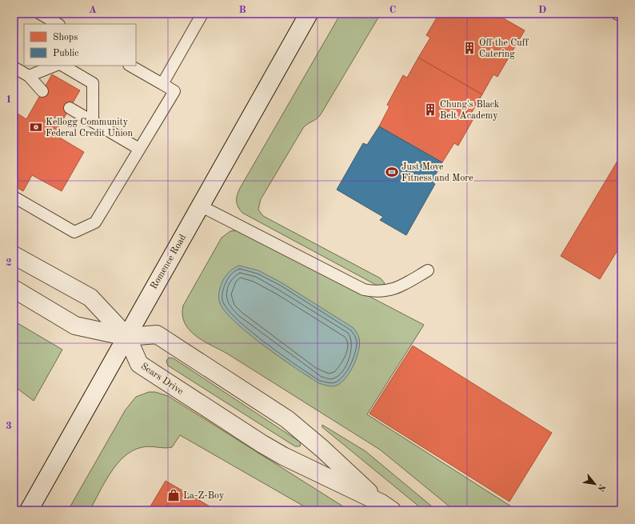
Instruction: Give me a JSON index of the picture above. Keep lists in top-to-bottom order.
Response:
{
  "streets": {
    "street": ["Romence Road", "Sears Drive"]
  },
  "crossings": [
    ["Romence Road", "Sears Drive"]
  ],
  "places": {
    "building": ["Off the Cuff Catering", "Chung's Black Belt Academy"],
    "bank": ["Kellogg Community Federal Credit Union"],
    "sports": ["Just Move Fitness and More"],
    "shop": ["La-Z-Boy"]
  },
  "legend": ["Shops", "Public"],
  "north": "bottom right",
  "grid": {
    "columns": [
      "A",
      "B",
      "C",
      "D"
    ],
    "rows": ["1", "2", "3"]
  }
}
